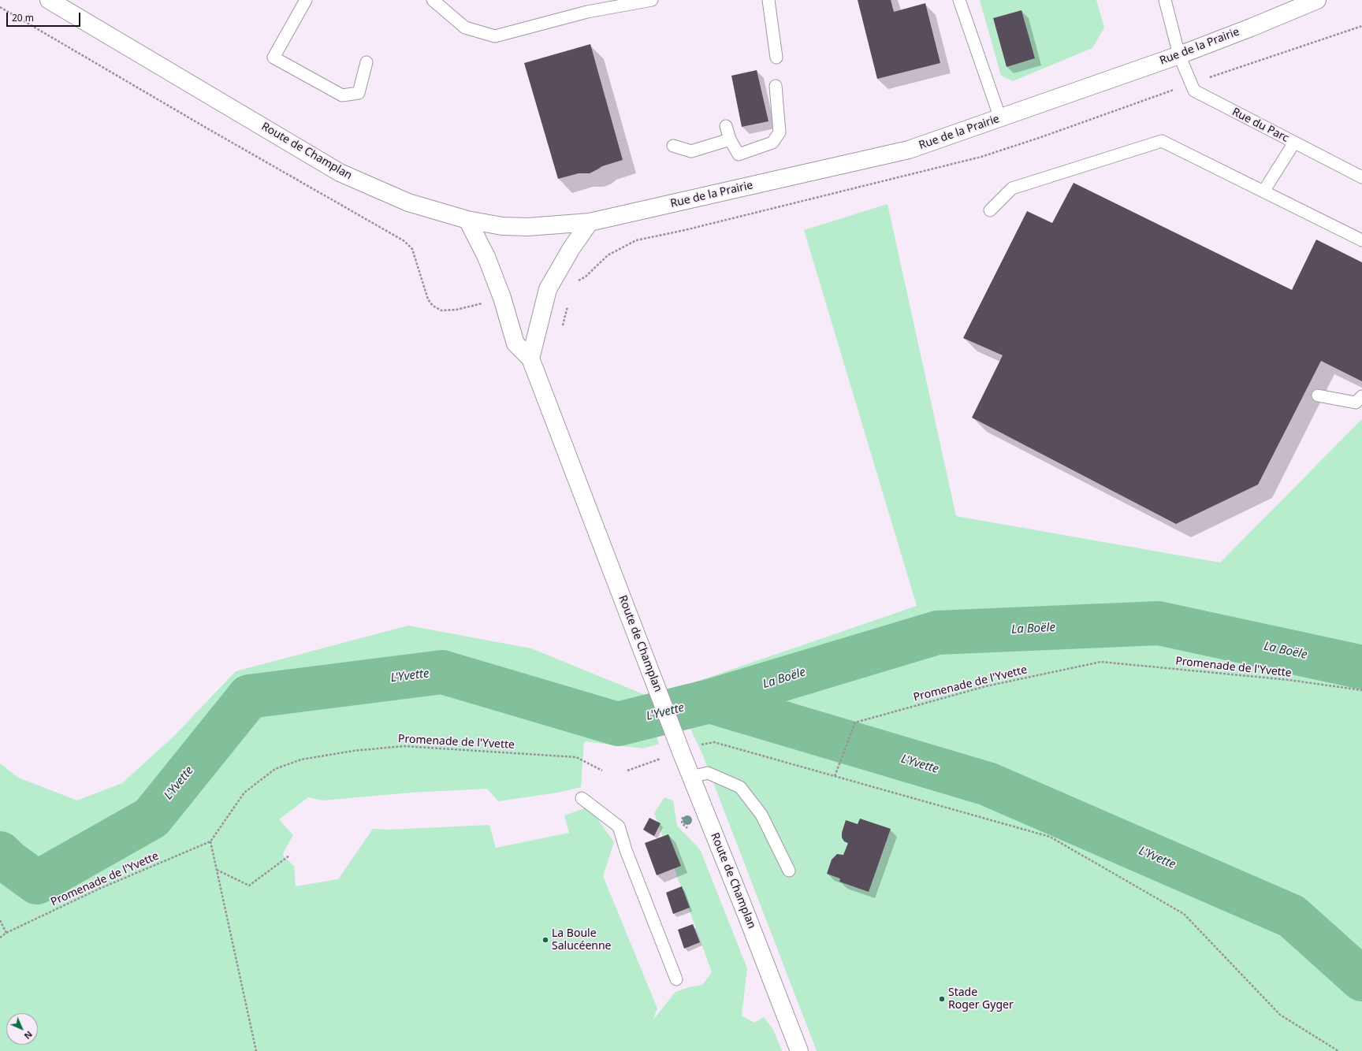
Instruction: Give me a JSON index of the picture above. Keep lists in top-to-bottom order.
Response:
{
  "streets": {
    "street": ["Rue de la Prairie", "Route de Champlan"],
    "lane": ["Rue du Parc"],
    "path": ["Promenade de l'Yvette"]
  },
  "crossings": [
    ["Rue de la Prairie", "Rue du Parc"],
    ["Rue de la Prairie", "Route de Champlan"]
  ],
  "water": ["La Boële", "L'Yvette"],
  "places": ["La Boule Salucéenne", "Stade Roger Gyger"],
  "scale_bar": "20 m",
  "north": "bottom right"
}
